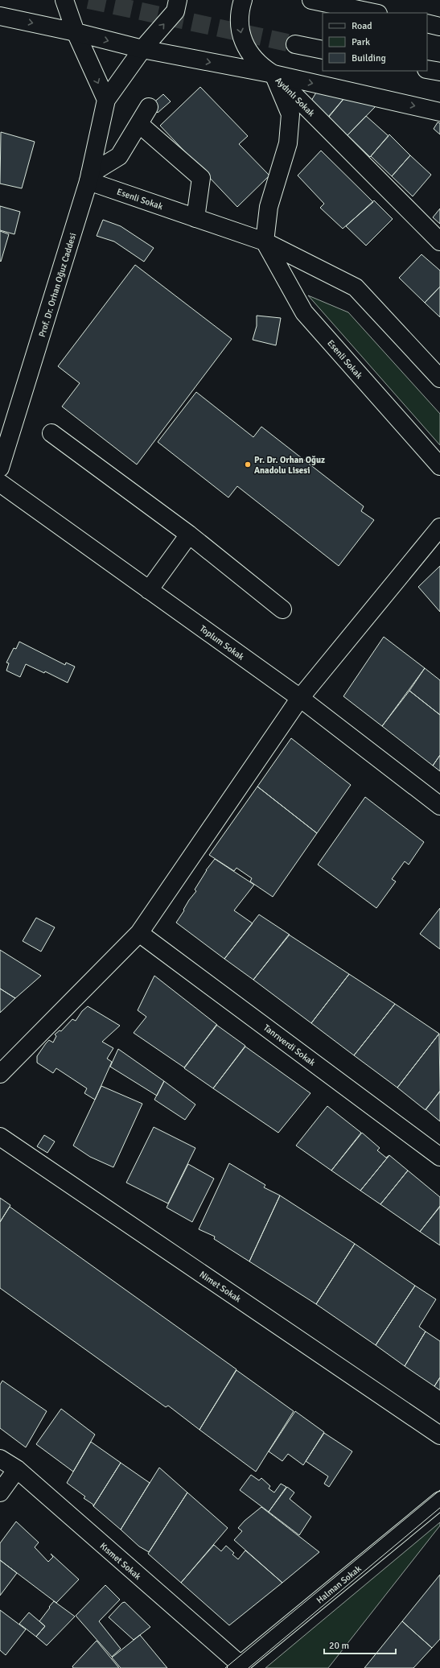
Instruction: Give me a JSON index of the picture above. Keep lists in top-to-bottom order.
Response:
{
  "streets": {
    "main road": [
      "Aydınlı Sokak",
      "Esenli Sokak",
      "Prof. Dr. Orhan Oğuz Caddesi",
      "Toplum Sokak",
      "Tanrıverdi Sokak",
      "Nimet Sokak",
      "Kısmet Sokak",
      "Halman Sokak"
    ]
  },
  "crossings": [
    ["Aydınlı Sokak", "Esenli Sokak"],
    ["Esenli Sokak", "Prof. Dr. Orhan Oğuz Caddesi"],
    ["Kısmet Sokak", "Halman Sokak"]
  ],
  "places": ["Pr. Dr. Orhan Oğuz Anadolu Lisesi"],
  "legend": ["Road", "Park", "Building"],
  "scale_bar": "20 m"
}
